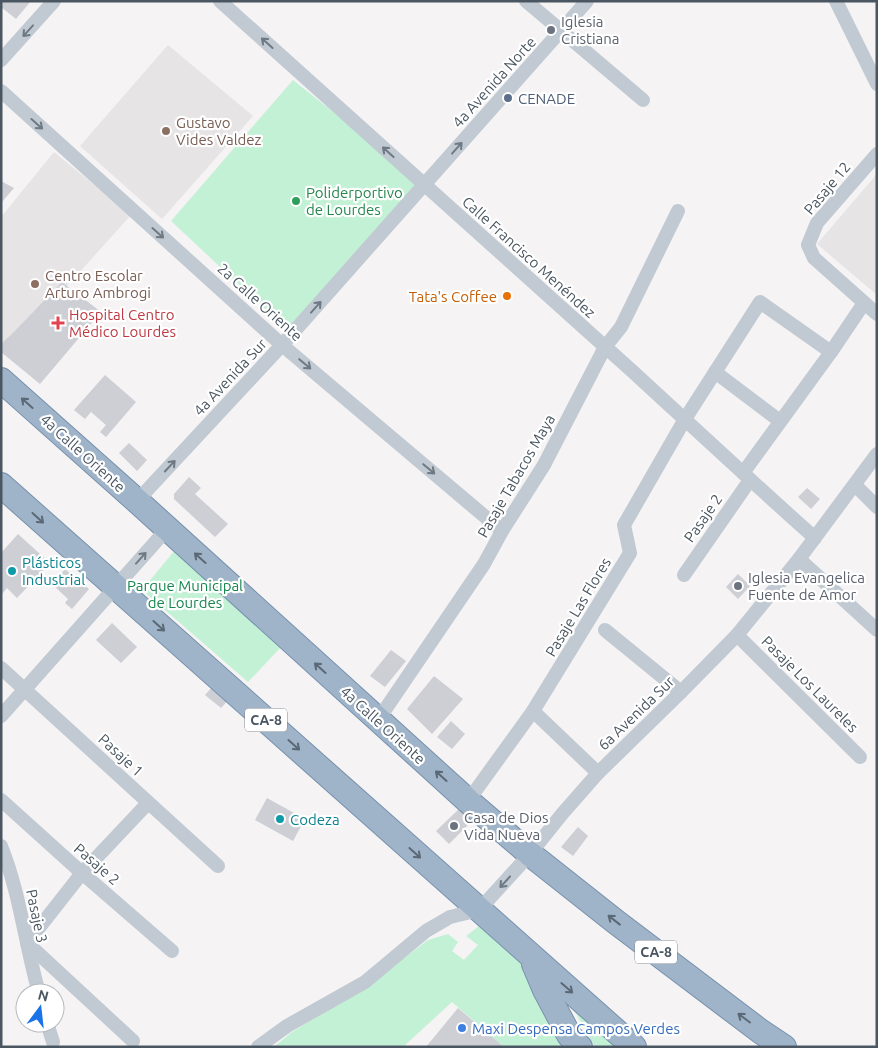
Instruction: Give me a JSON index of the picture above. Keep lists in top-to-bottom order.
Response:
{
  "streets": {
    "highway": ["4a Calle Oriente", "CA-8"],
    "street": [
      "4a Avenida Norte",
      "Pasaje 12",
      "Calle Francisco Menéndez",
      "2a Calle Oriente",
      "4a Avenida Sur",
      "Pasaje Tabacos Maya",
      "Pasaje 2",
      "Pasaje Las Flores",
      "Pasaje Los Laureles",
      "6a Avenida Sur",
      "Pasaje 1",
      "Pasaje 3"
    ]
  },
  "crossings": [
    ["4a Avenida Norte", "Calle Francisco Menéndez"],
    ["4a Avenida Norte", "4a Avenida Sur"],
    ["Pasaje 12", "Pasaje 2"],
    ["Calle Francisco Menéndez", "4a Avenida Sur"],
    ["Calle Francisco Menéndez", "Pasaje Tabacos Maya"],
    ["Calle Francisco Menéndez", "Pasaje 2"],
    ["Calle Francisco Menéndez", "Pasaje Las Flores"],
    ["Calle Francisco Menéndez", "6a Avenida Sur"],
    ["2a Calle Oriente", "4a Avenida Sur"],
    ["2a Calle Oriente", "Pasaje Tabacos Maya"],
    ["4a Avenida Sur", "4a Calle Oriente"],
    ["4a Calle Oriente", "Pasaje Tabacos Maya"],
    ["4a Calle Oriente", "Pasaje Las Flores"],
    ["4a Calle Oriente", "6a Avenida Sur"],
    ["Pasaje 2", "Pasaje Las Flores"],
    ["Pasaje Los Laureles", "6a Avenida Sur"],
    ["6a Avenida Sur", "CA-8"]
  ],
  "one_way": ["4a Avenida Norte", "2a Calle Oriente", "4a Avenida Sur"],
  "parks": ["Parque Municipal de Lourdes"],
  "places": {
    "other": [
      "Iglesia Cristiana",
      "CENADE",
      "Gustavo Vides Valdez",
      "Poliderportivo de Lourdes",
      "Centro Escolar Arturo Ambrogi",
      "Tata's Coffee",
      "Plásticos Industrial",
      "Iglesia Evangelica Fuente de Amor",
      "Codeza",
      "Casa de Dios Vida Nueva",
      "Maxi Despensa Campos Verdes"
    ],
    "health": ["Hospital Centro Médico Lourdes"]
  },
  "north": "top"
}
